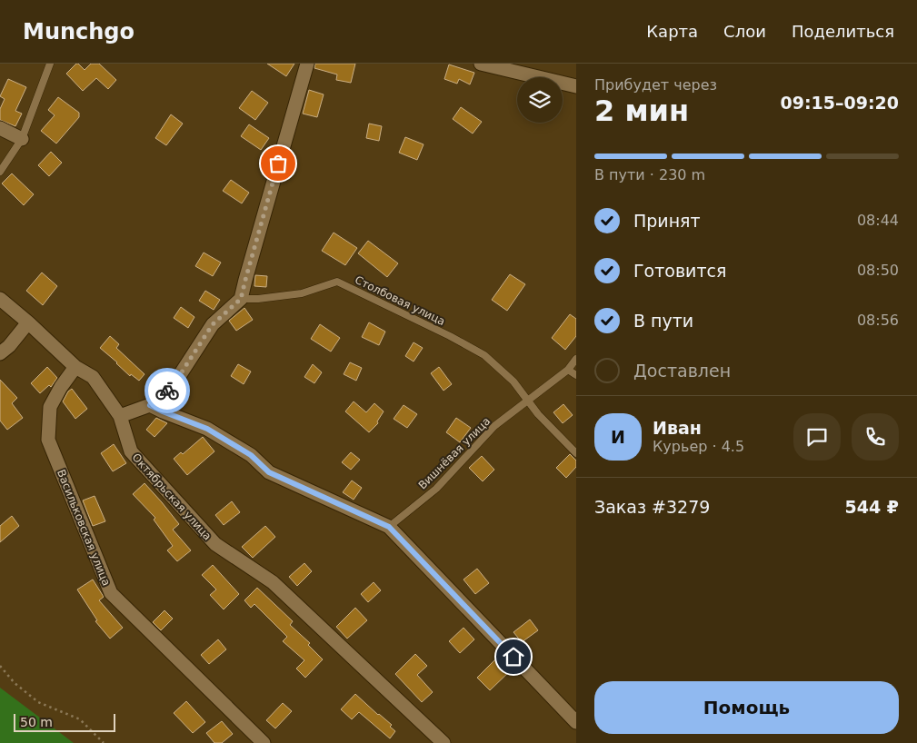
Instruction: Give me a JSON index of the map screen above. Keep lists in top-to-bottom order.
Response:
{
  "streets": {
    "street": ["Октябрьская улица", "Васильковская улица"],
    "lane": ["Столбовая улица", "Вишнёвая улица"]
  },
  "crossings": [
    ["Столбовая улица", "Вишнёвая улица"],
    ["Октябрьская улица", "Васильковская улица"]
  ],
  "scale_bar": "50 m",
  "page": {
    "header": "Munchgo",
    "nav": ["Карта", "Слои", "Поделиться"],
    "heading": ["2 мин", "Прибудет через", "09:15–09:20"],
    "panel": [
      "Иван",
      "Курьер · 4.5",
      "Заказ #3279",
      "544 ₽"
    ],
    "bar": "В пути · 230 m",
    "list": [
      ["Принят", "08:44"],
      ["Готовится", "08:50"],
      ["В пути", "08:56"],
      "Доставлен"
    ],
    "round": "И",
    "buttons": "Помощь",
    "scale": "50 m"
  }
}
